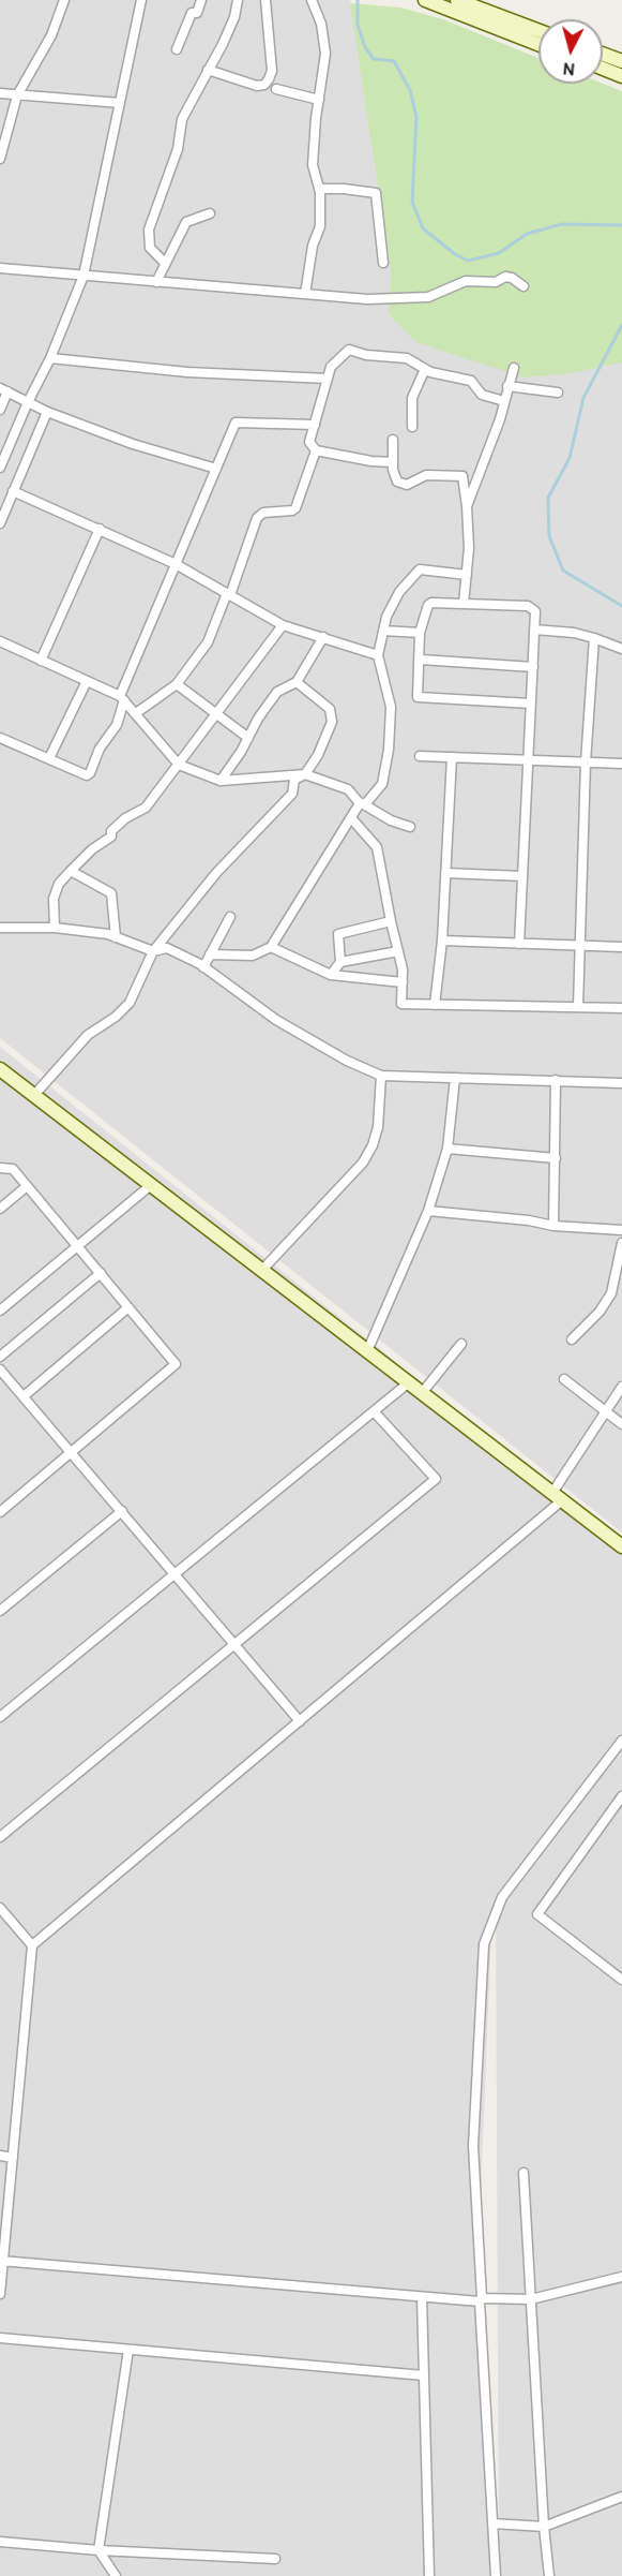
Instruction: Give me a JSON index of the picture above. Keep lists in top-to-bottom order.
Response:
{
  "north": "bottom"
}
